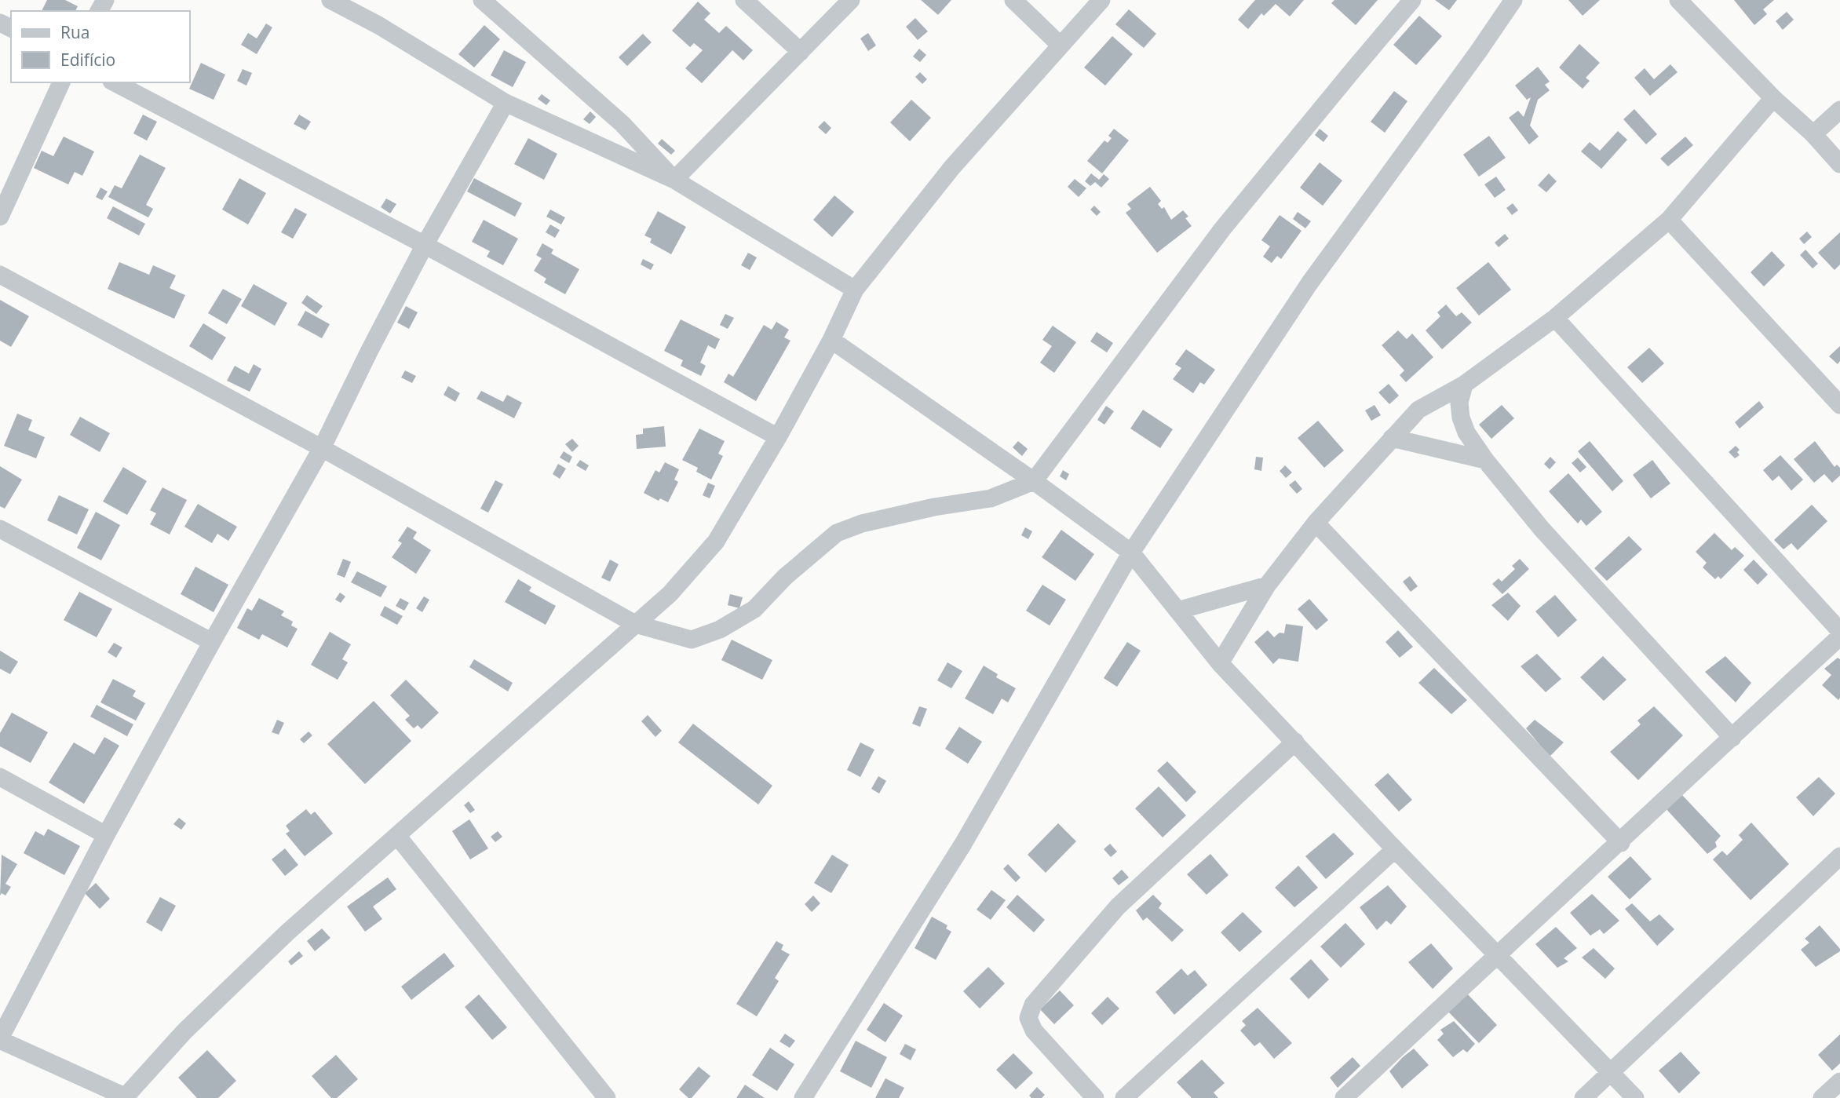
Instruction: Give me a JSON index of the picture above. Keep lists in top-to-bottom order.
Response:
{
  "legend": ["Rua", "Edifício"]
}
